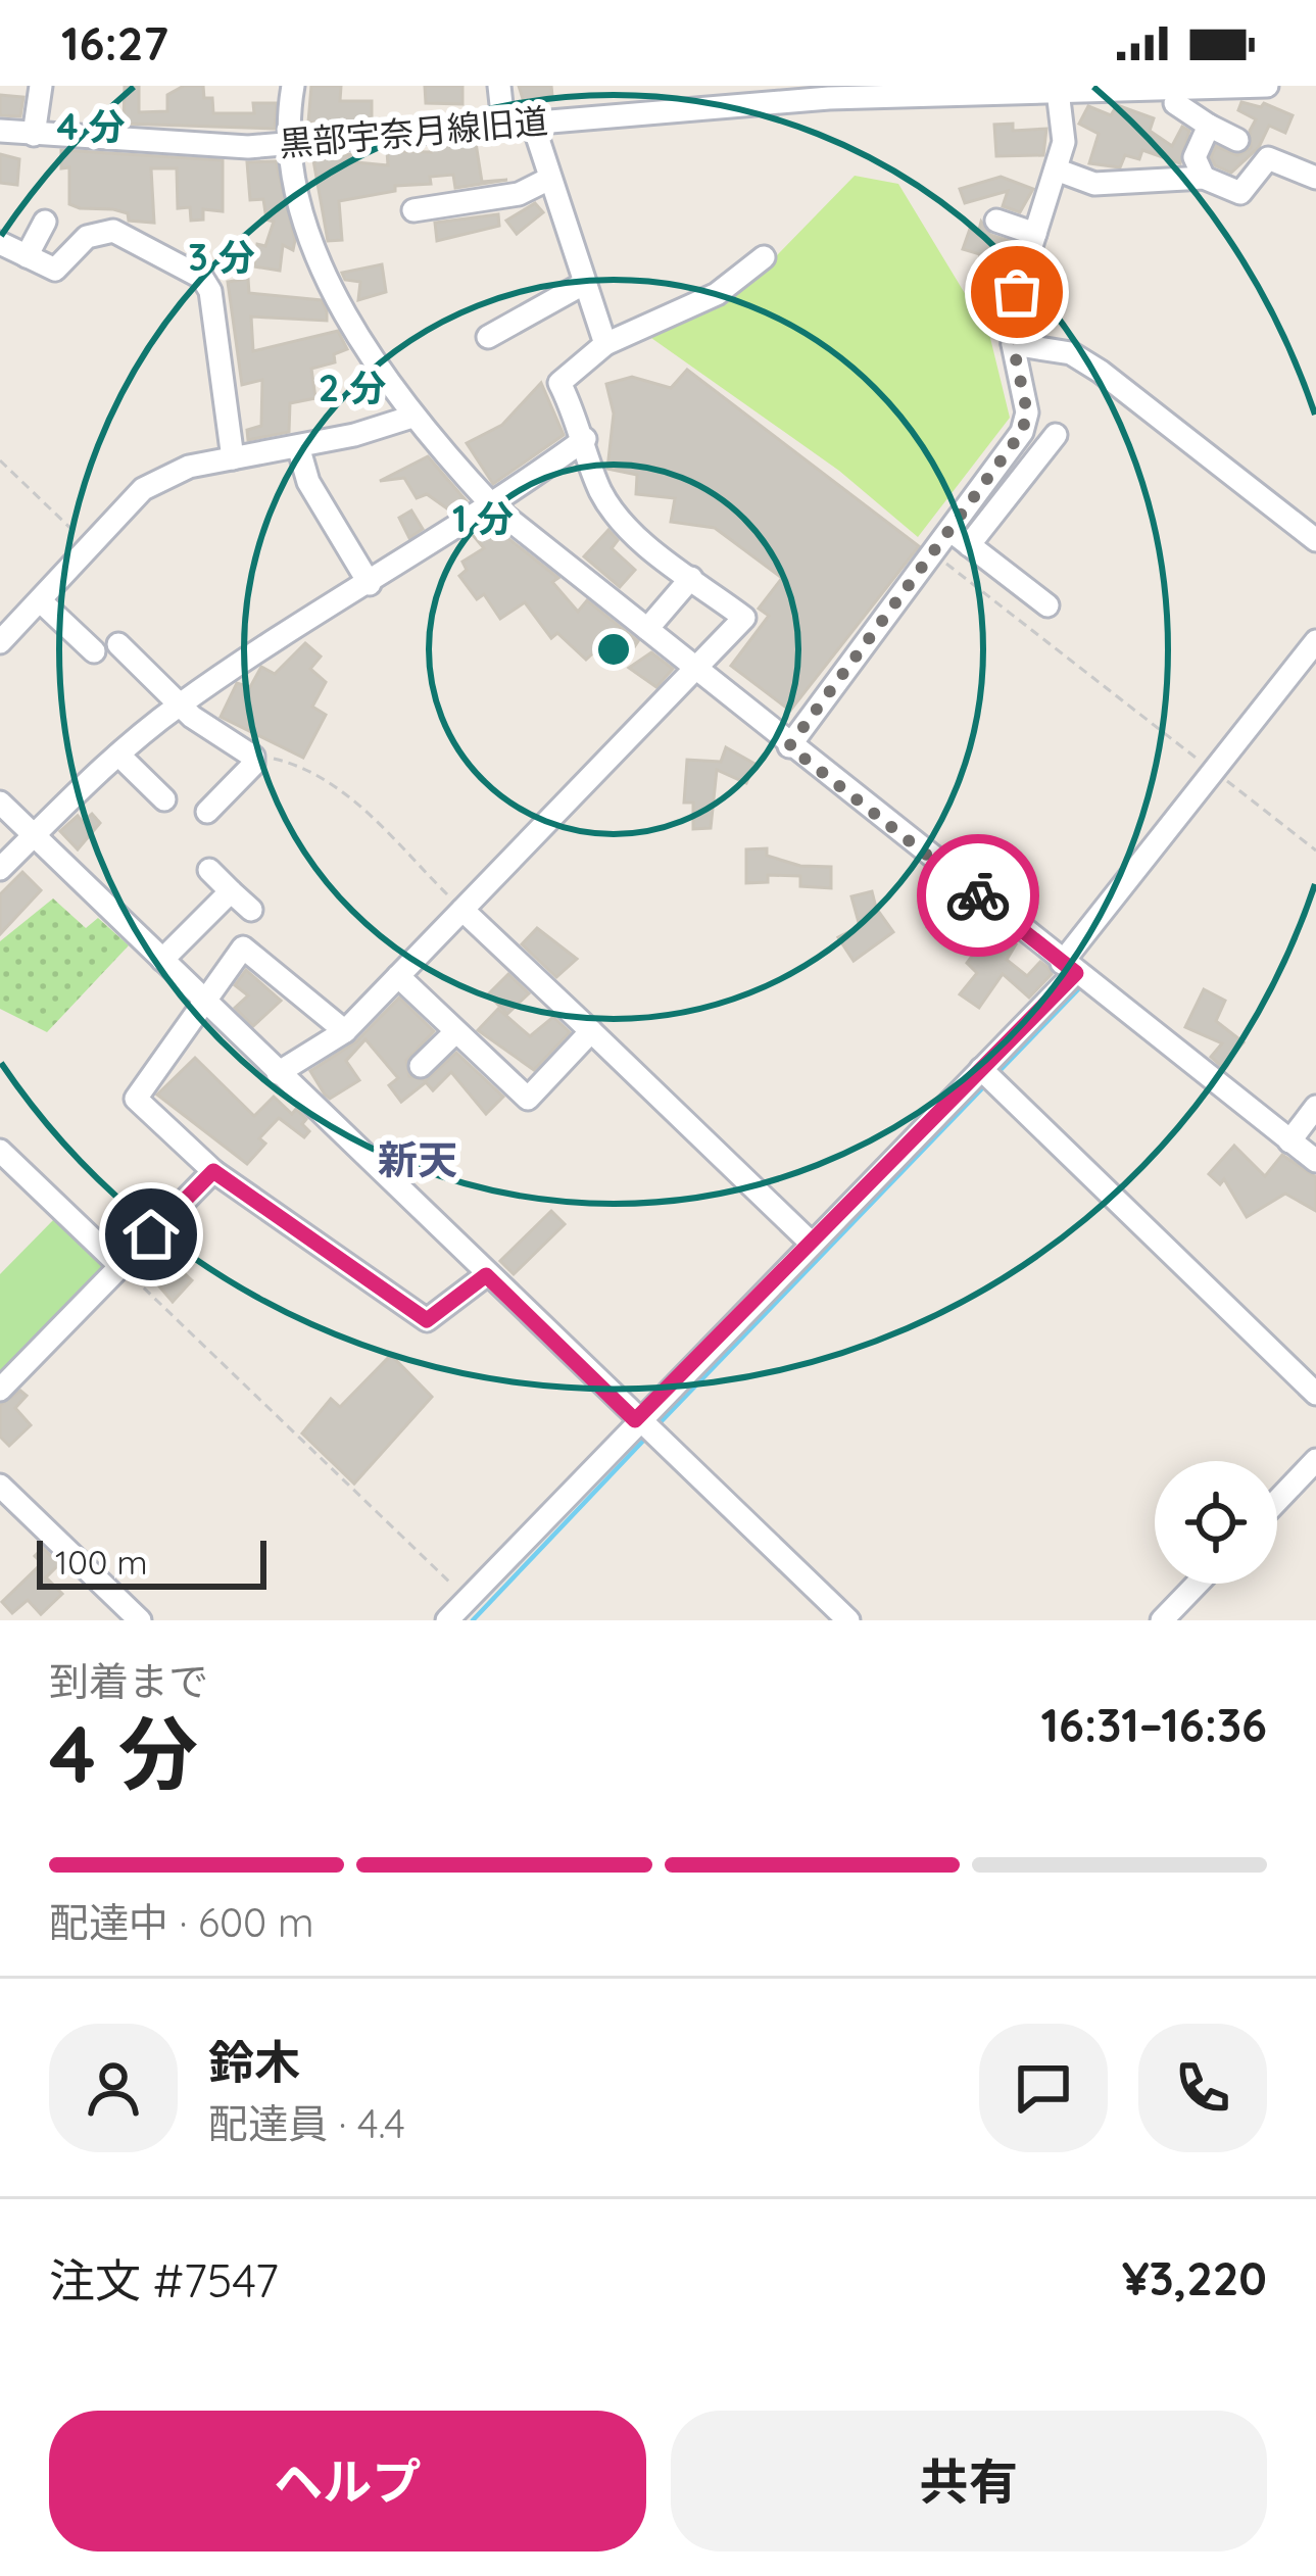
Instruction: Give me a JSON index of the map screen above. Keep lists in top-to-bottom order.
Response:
{
  "streets": {
    "street": ["黒部宇奈月線旧道"]
  },
  "districts": ["新天"],
  "scale_bar": "100 m",
  "page": {
    "status": "16:27",
    "scale": "100 m",
    "heading": ["4 分", "到着まで", "16:31–16:36"],
    "panel": [
      "鈴木",
      "配達員 · 4.4",
      "注文 #7547",
      "¥3,220"
    ],
    "bar": "配達中 · 600 m",
    "buttons": ["ヘルプ", "共有"]
  },
  "rings": [
    "4 分",
    "3 分",
    "2 分",
    "1 分"
  ]
}
